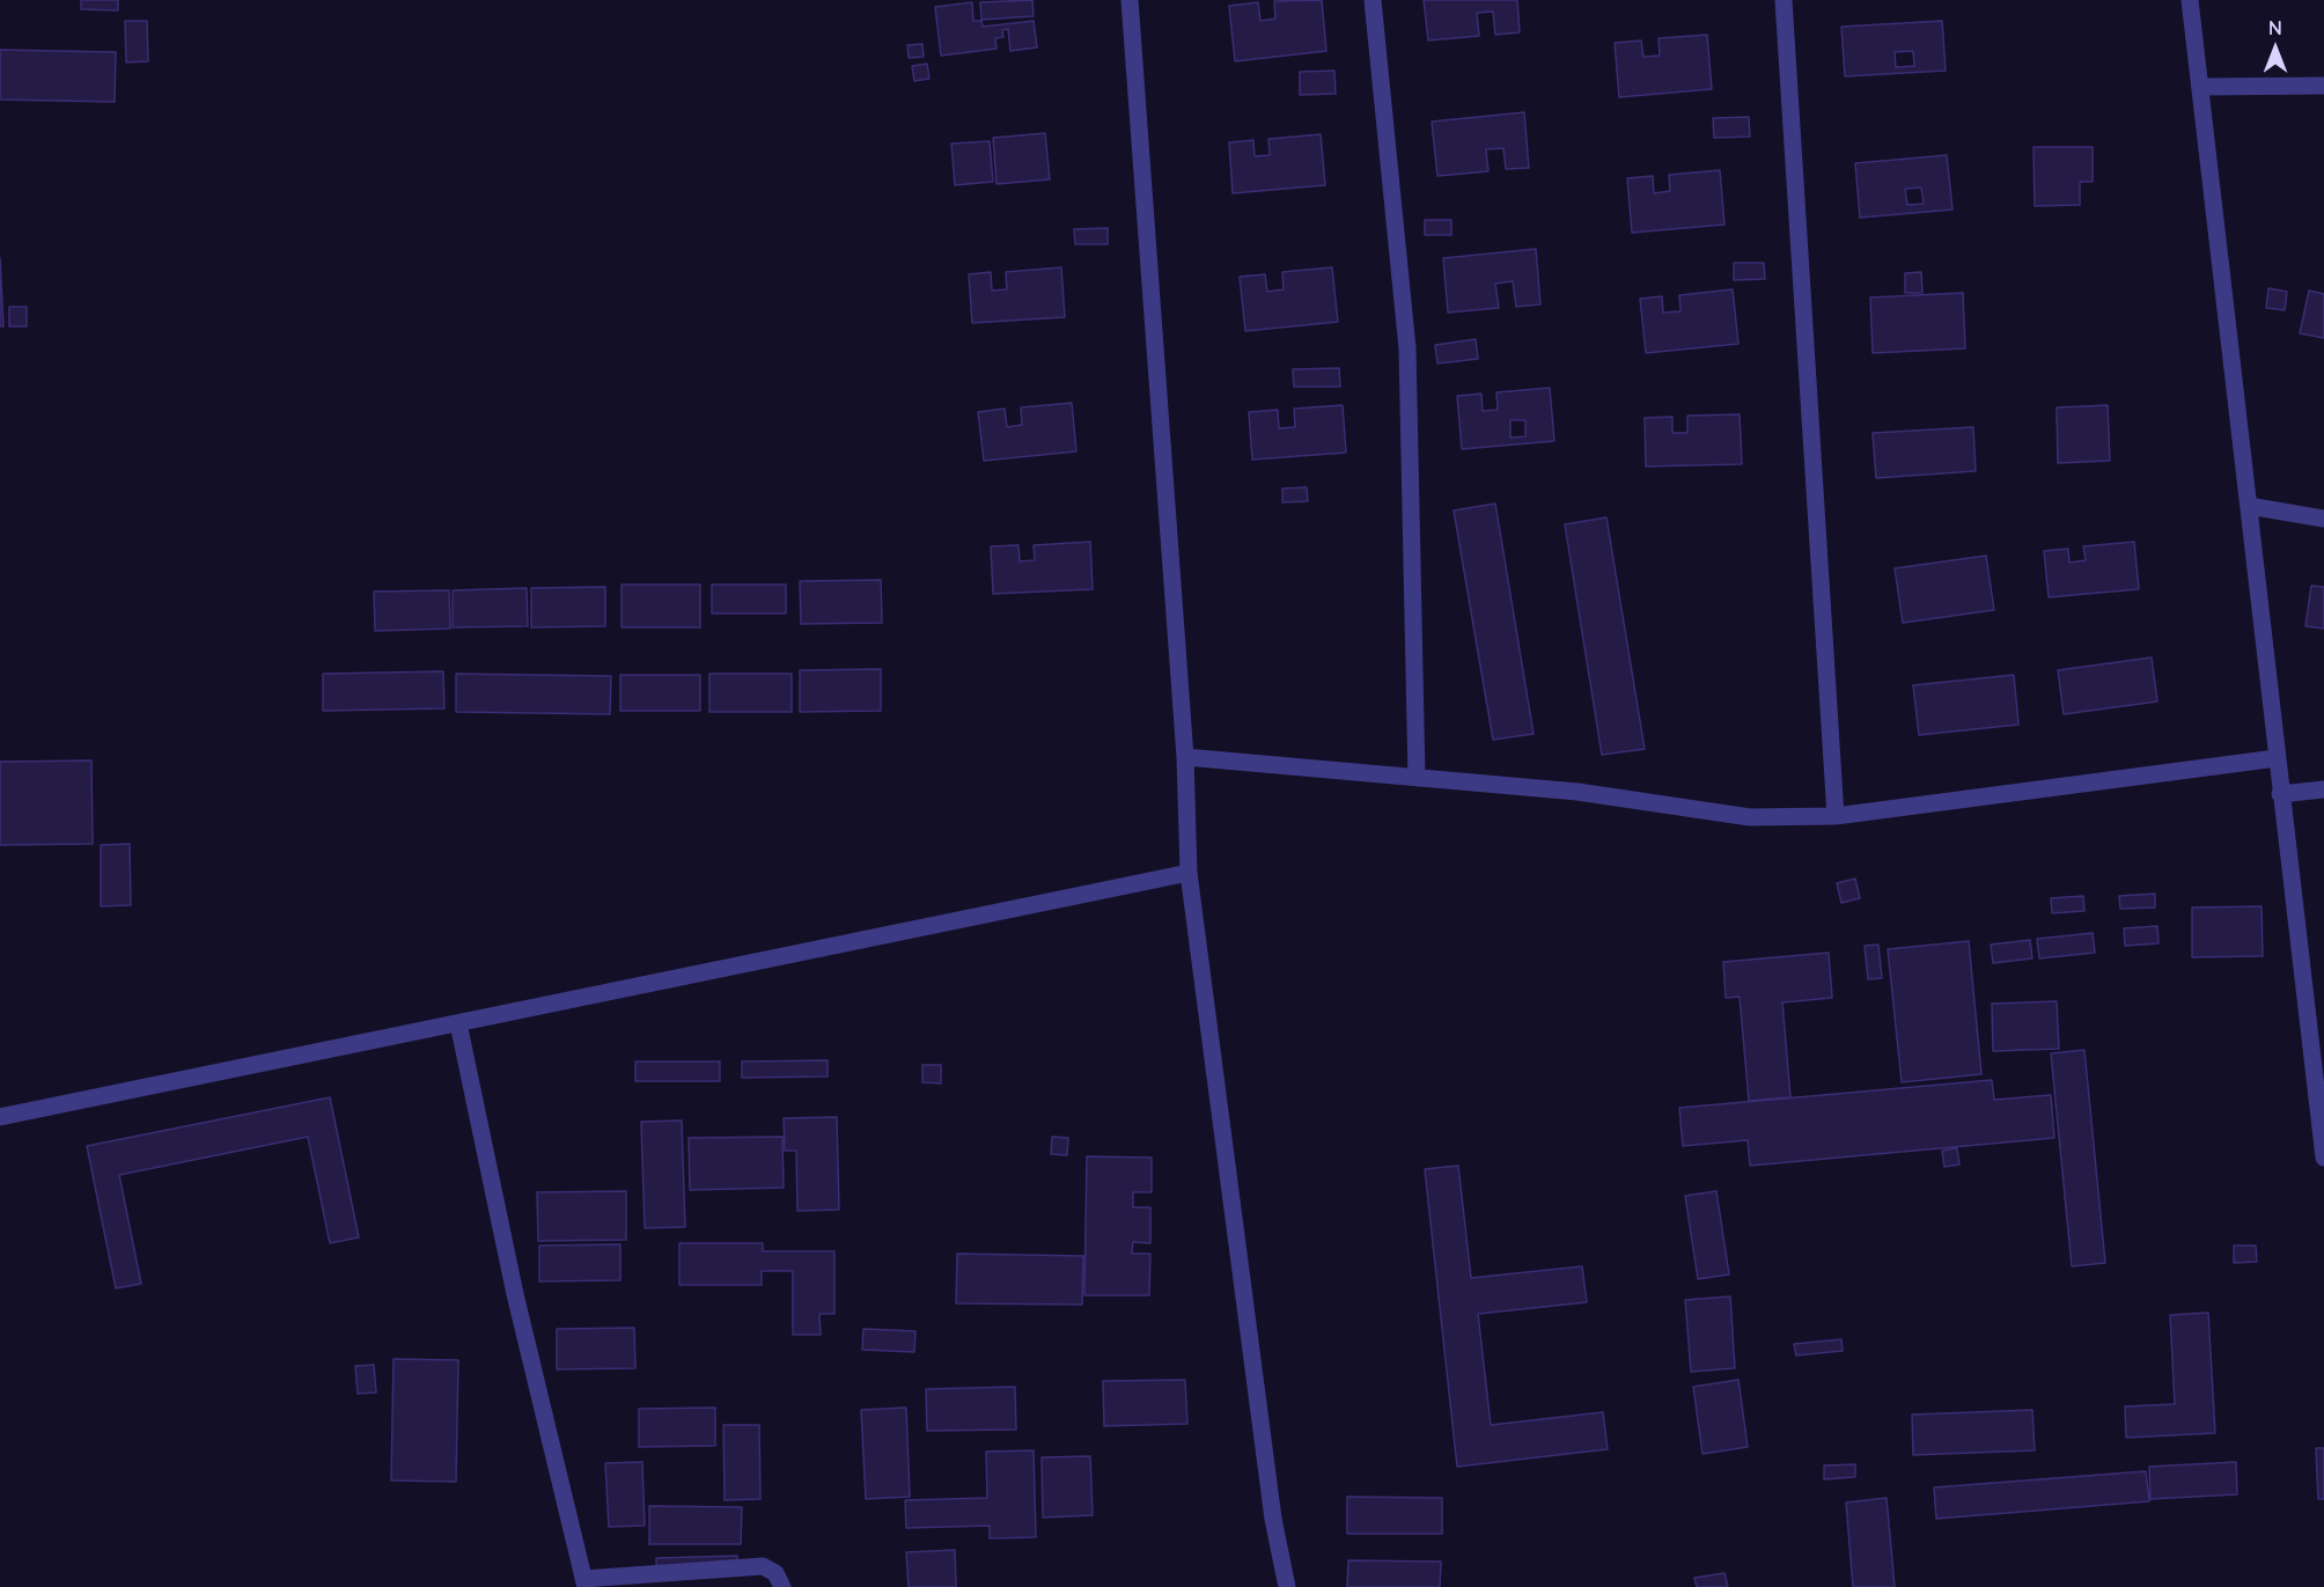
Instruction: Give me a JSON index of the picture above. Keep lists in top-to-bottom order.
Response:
{
  "north": "top"
}
